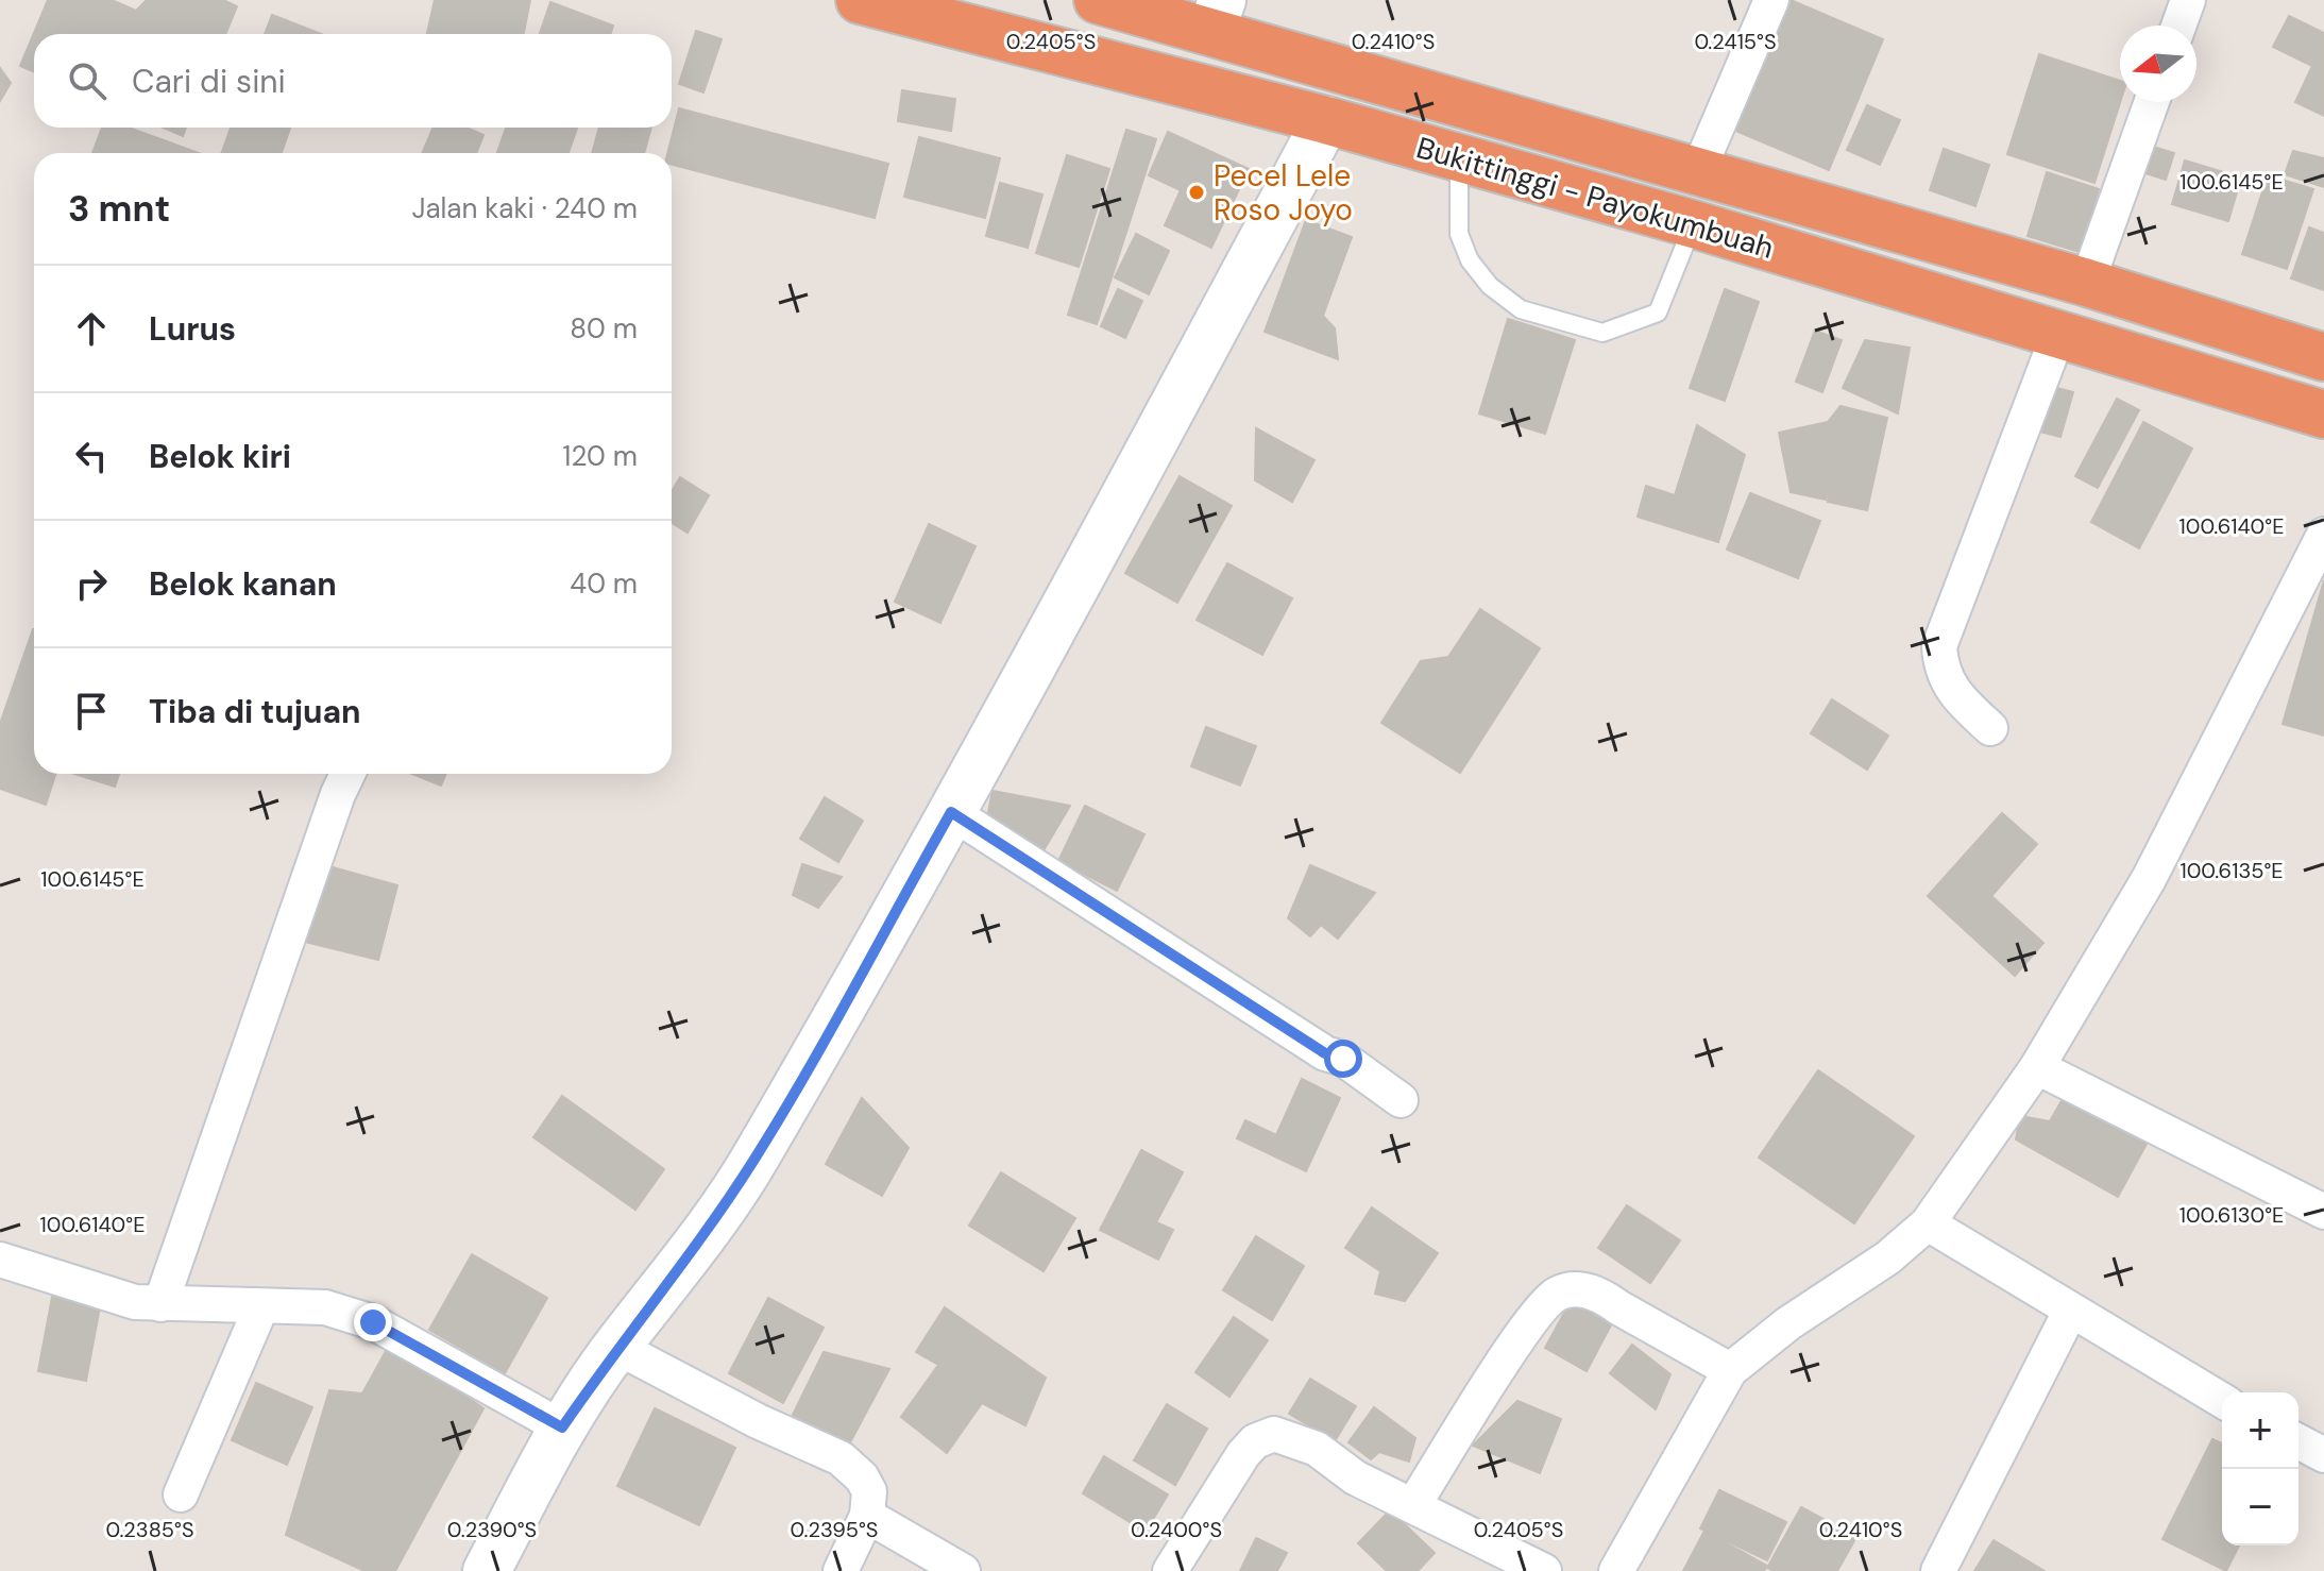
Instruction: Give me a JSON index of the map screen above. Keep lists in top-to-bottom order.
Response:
{
  "streets": {
    "highway": ["Bukittinggi - Payokumbuah"]
  },
  "places": ["Pecel Lele Roso Joyo"],
  "north": "left",
  "page": {
    "search": "Cari di sini",
    "heading": ["3 mnt", "Jalan kaki · 240 m"],
    "list": [
      ["Lurus", "80 m"],
      ["Belok kiri", "120 m"],
      ["Belok kanan", "40 m"],
      "Tiba di tujuan"
    ],
    "map_buttons": ["+", "−"]
  },
  "coordinates": [
    "0.2405°S",
    "0.2410°S",
    "0.2415°S",
    "100.6145°E",
    "100.6140°E",
    "100.6135°E",
    "100.6130°E",
    "0.2385°S",
    "0.2390°S",
    "0.2395°S",
    "0.2400°S"
  ]
}
